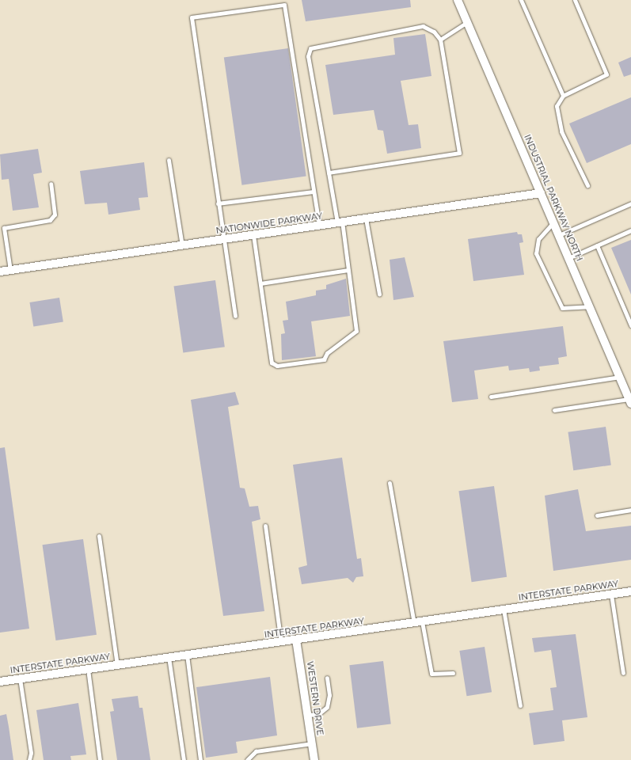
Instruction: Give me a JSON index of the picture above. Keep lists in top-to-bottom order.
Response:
{
  "streets": {
    "street": [
      "INDUSTRIAL PARKWAY NORTH",
      "NATIONWIDE PARKWAY",
      "INTERSTATE PARKWAY",
      "WESTERN DRIVE"
    ]
  },
  "crossings": [
    ["INDUSTRIAL PARKWAY NORTH", "NATIONWIDE PARKWAY"],
    ["INTERSTATE PARKWAY", "WESTERN DRIVE"]
  ]
}
